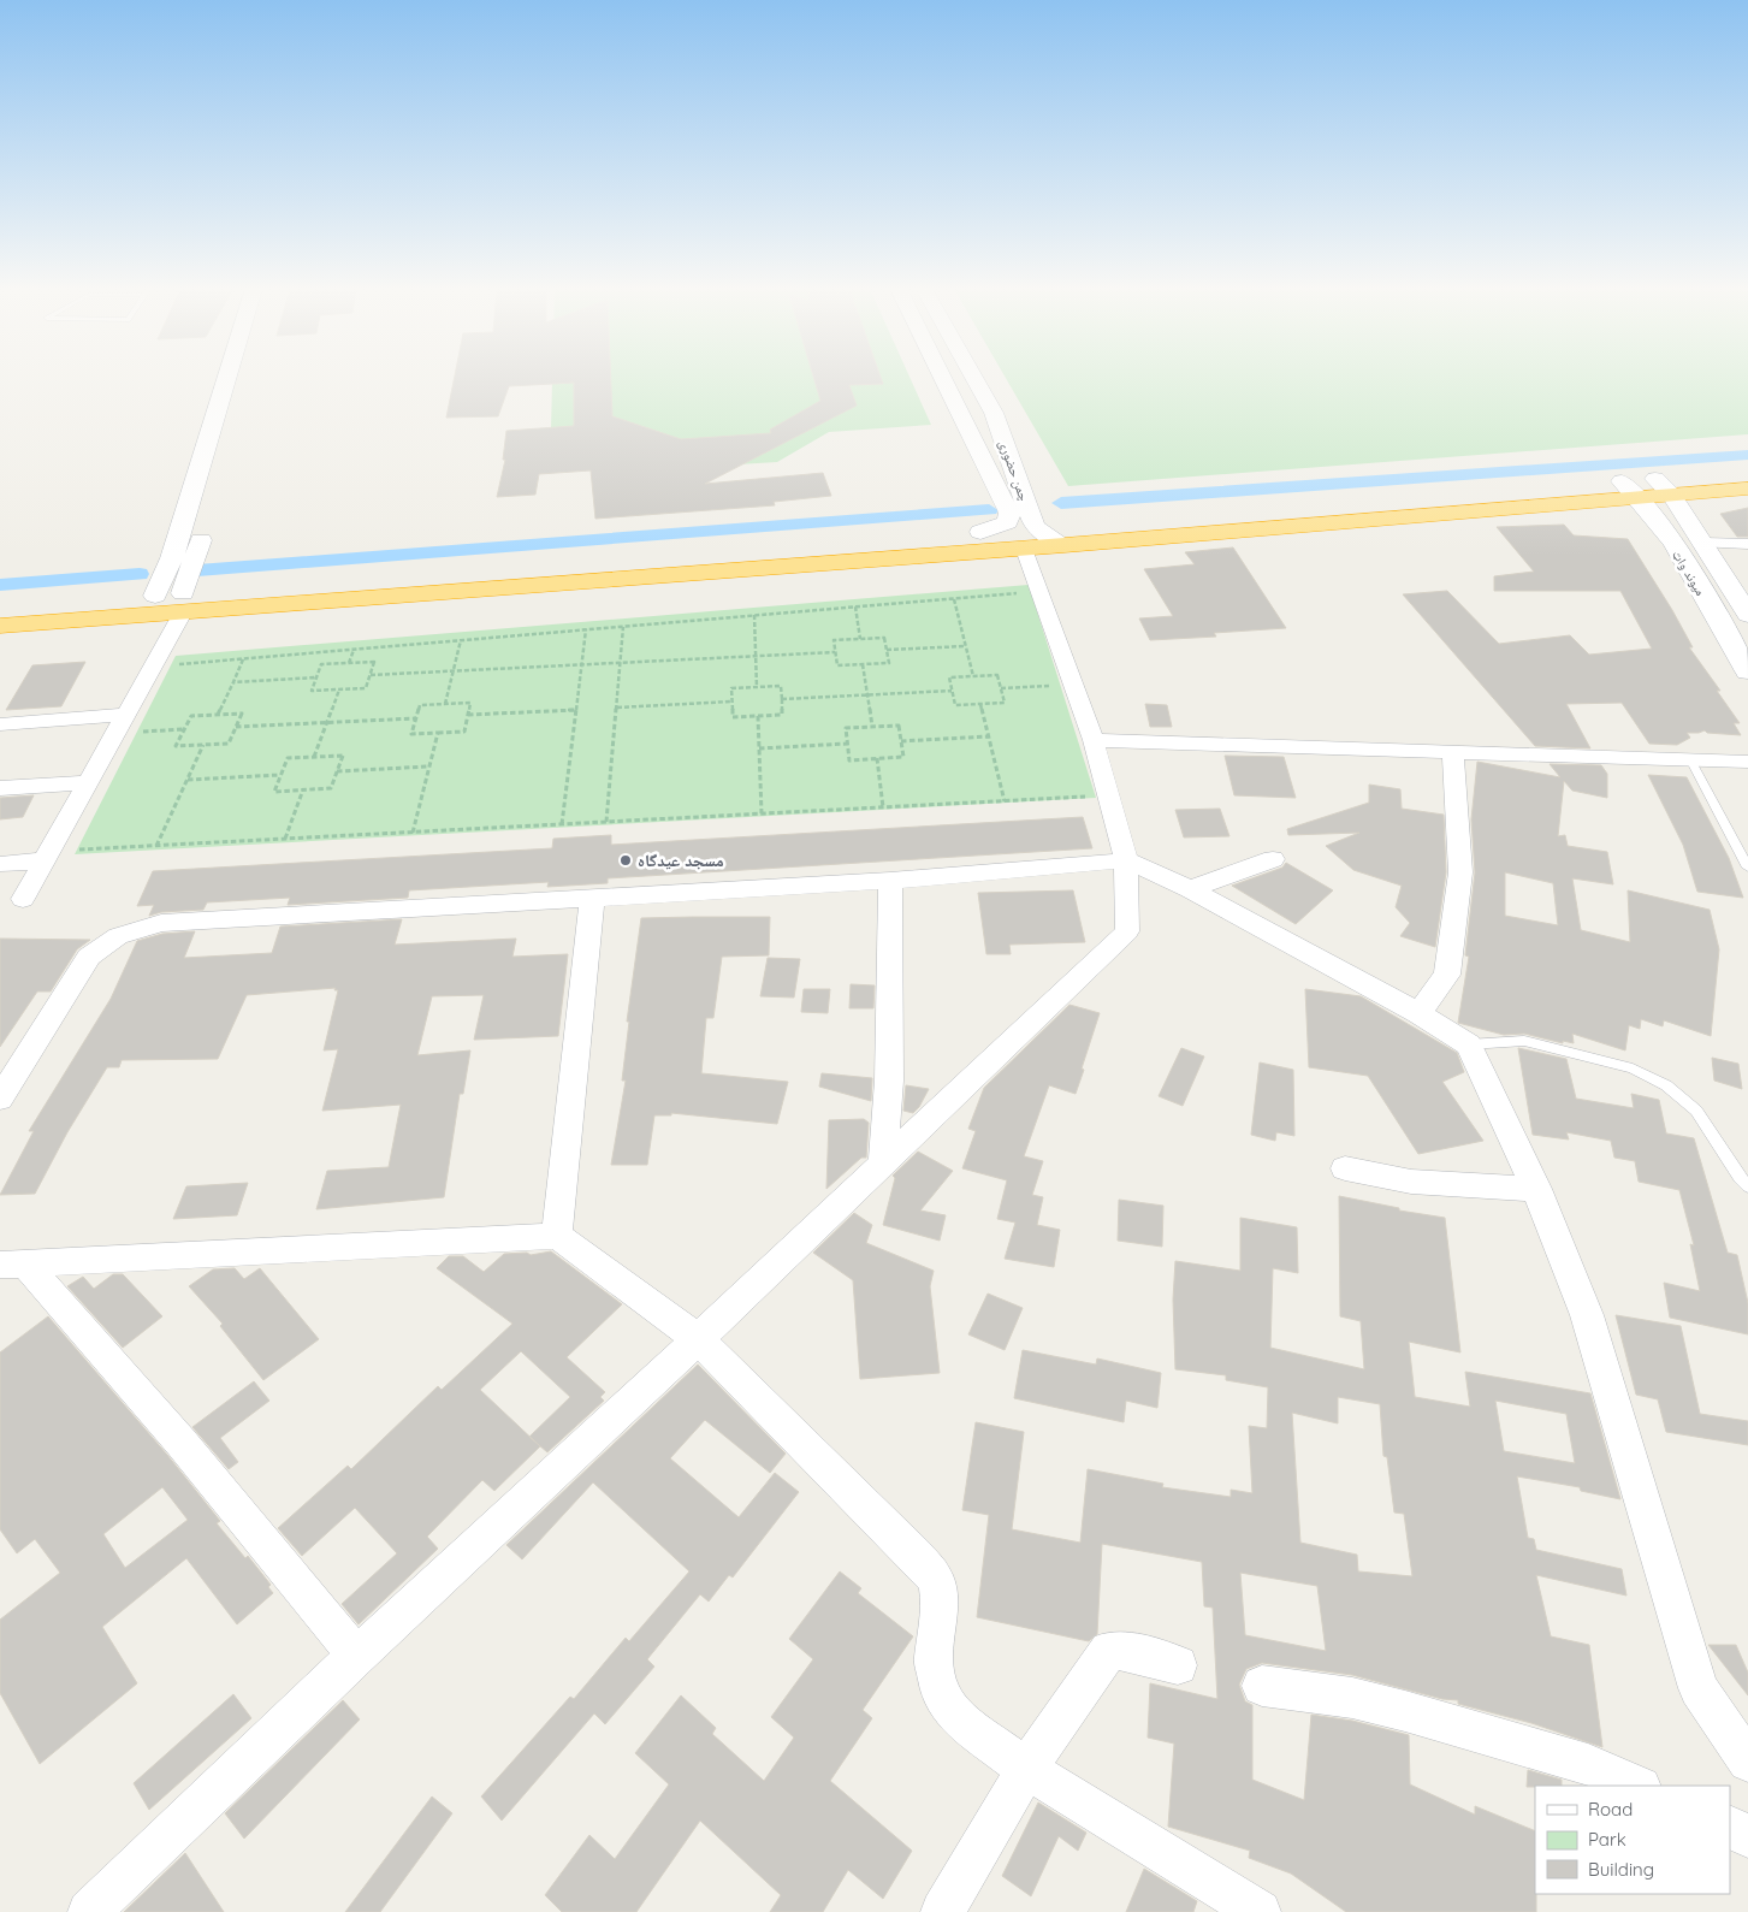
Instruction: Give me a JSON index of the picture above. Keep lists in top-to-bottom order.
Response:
{
  "streets": {
    "main road": ["چمن حضوری", "میوند واټ"]
  },
  "places": ["مسجد عیدگاه"],
  "legend": ["Road", "Park", "Building"]
}
